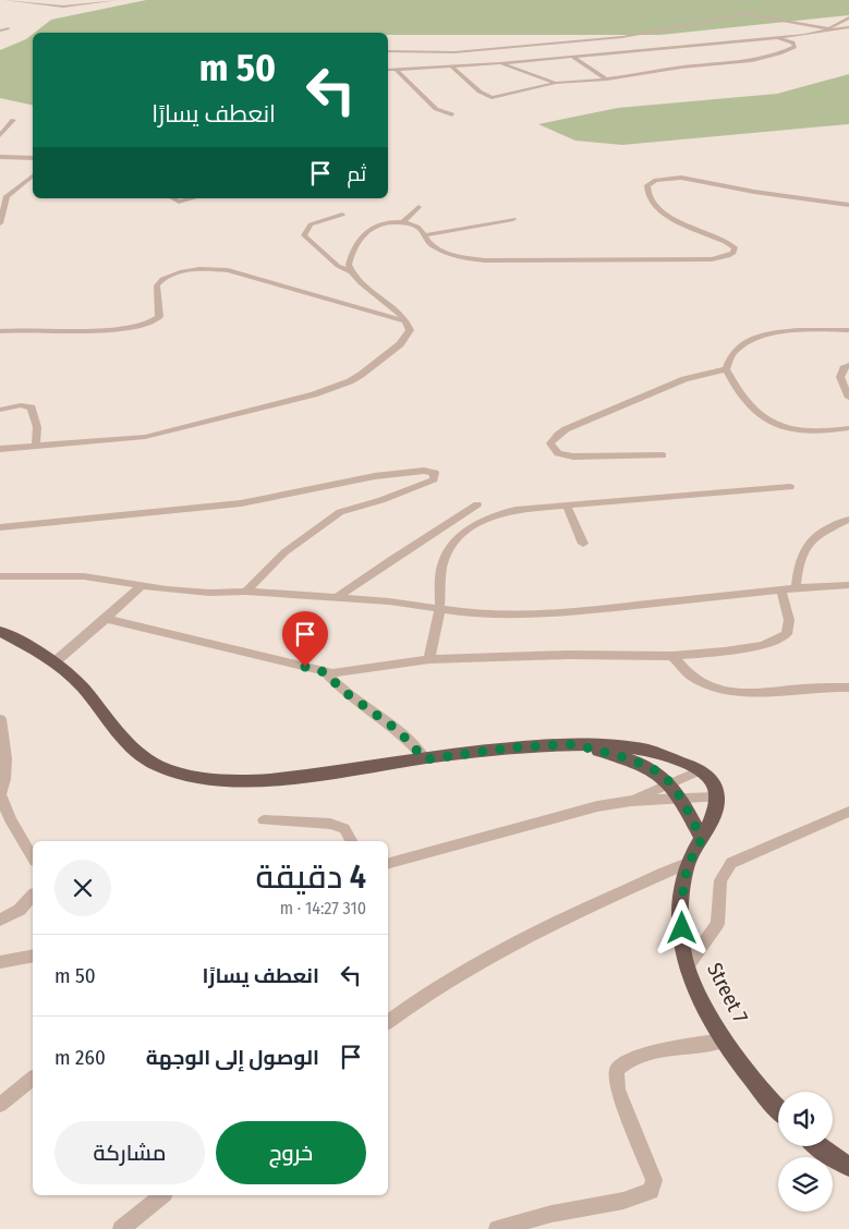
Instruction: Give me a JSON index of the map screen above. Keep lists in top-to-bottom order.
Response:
{
  "streets": {
    "main road": ["Street 7"]
  },
  "page": {
    "turn": ["50 m", "انعطف يسارًا"],
    "then": "ثم",
    "heading": ["4 دقيقة", "310 m · 14:27"],
    "list": [
      {
        "name": "انعطف يسارًا",
        "value": "50 m"
      },
      {
        "name": "الوصول إلى الوجهة",
        "value": "260 m"
      }
    ],
    "buttons": ["خروج", "مشاركة"]
  }
}
